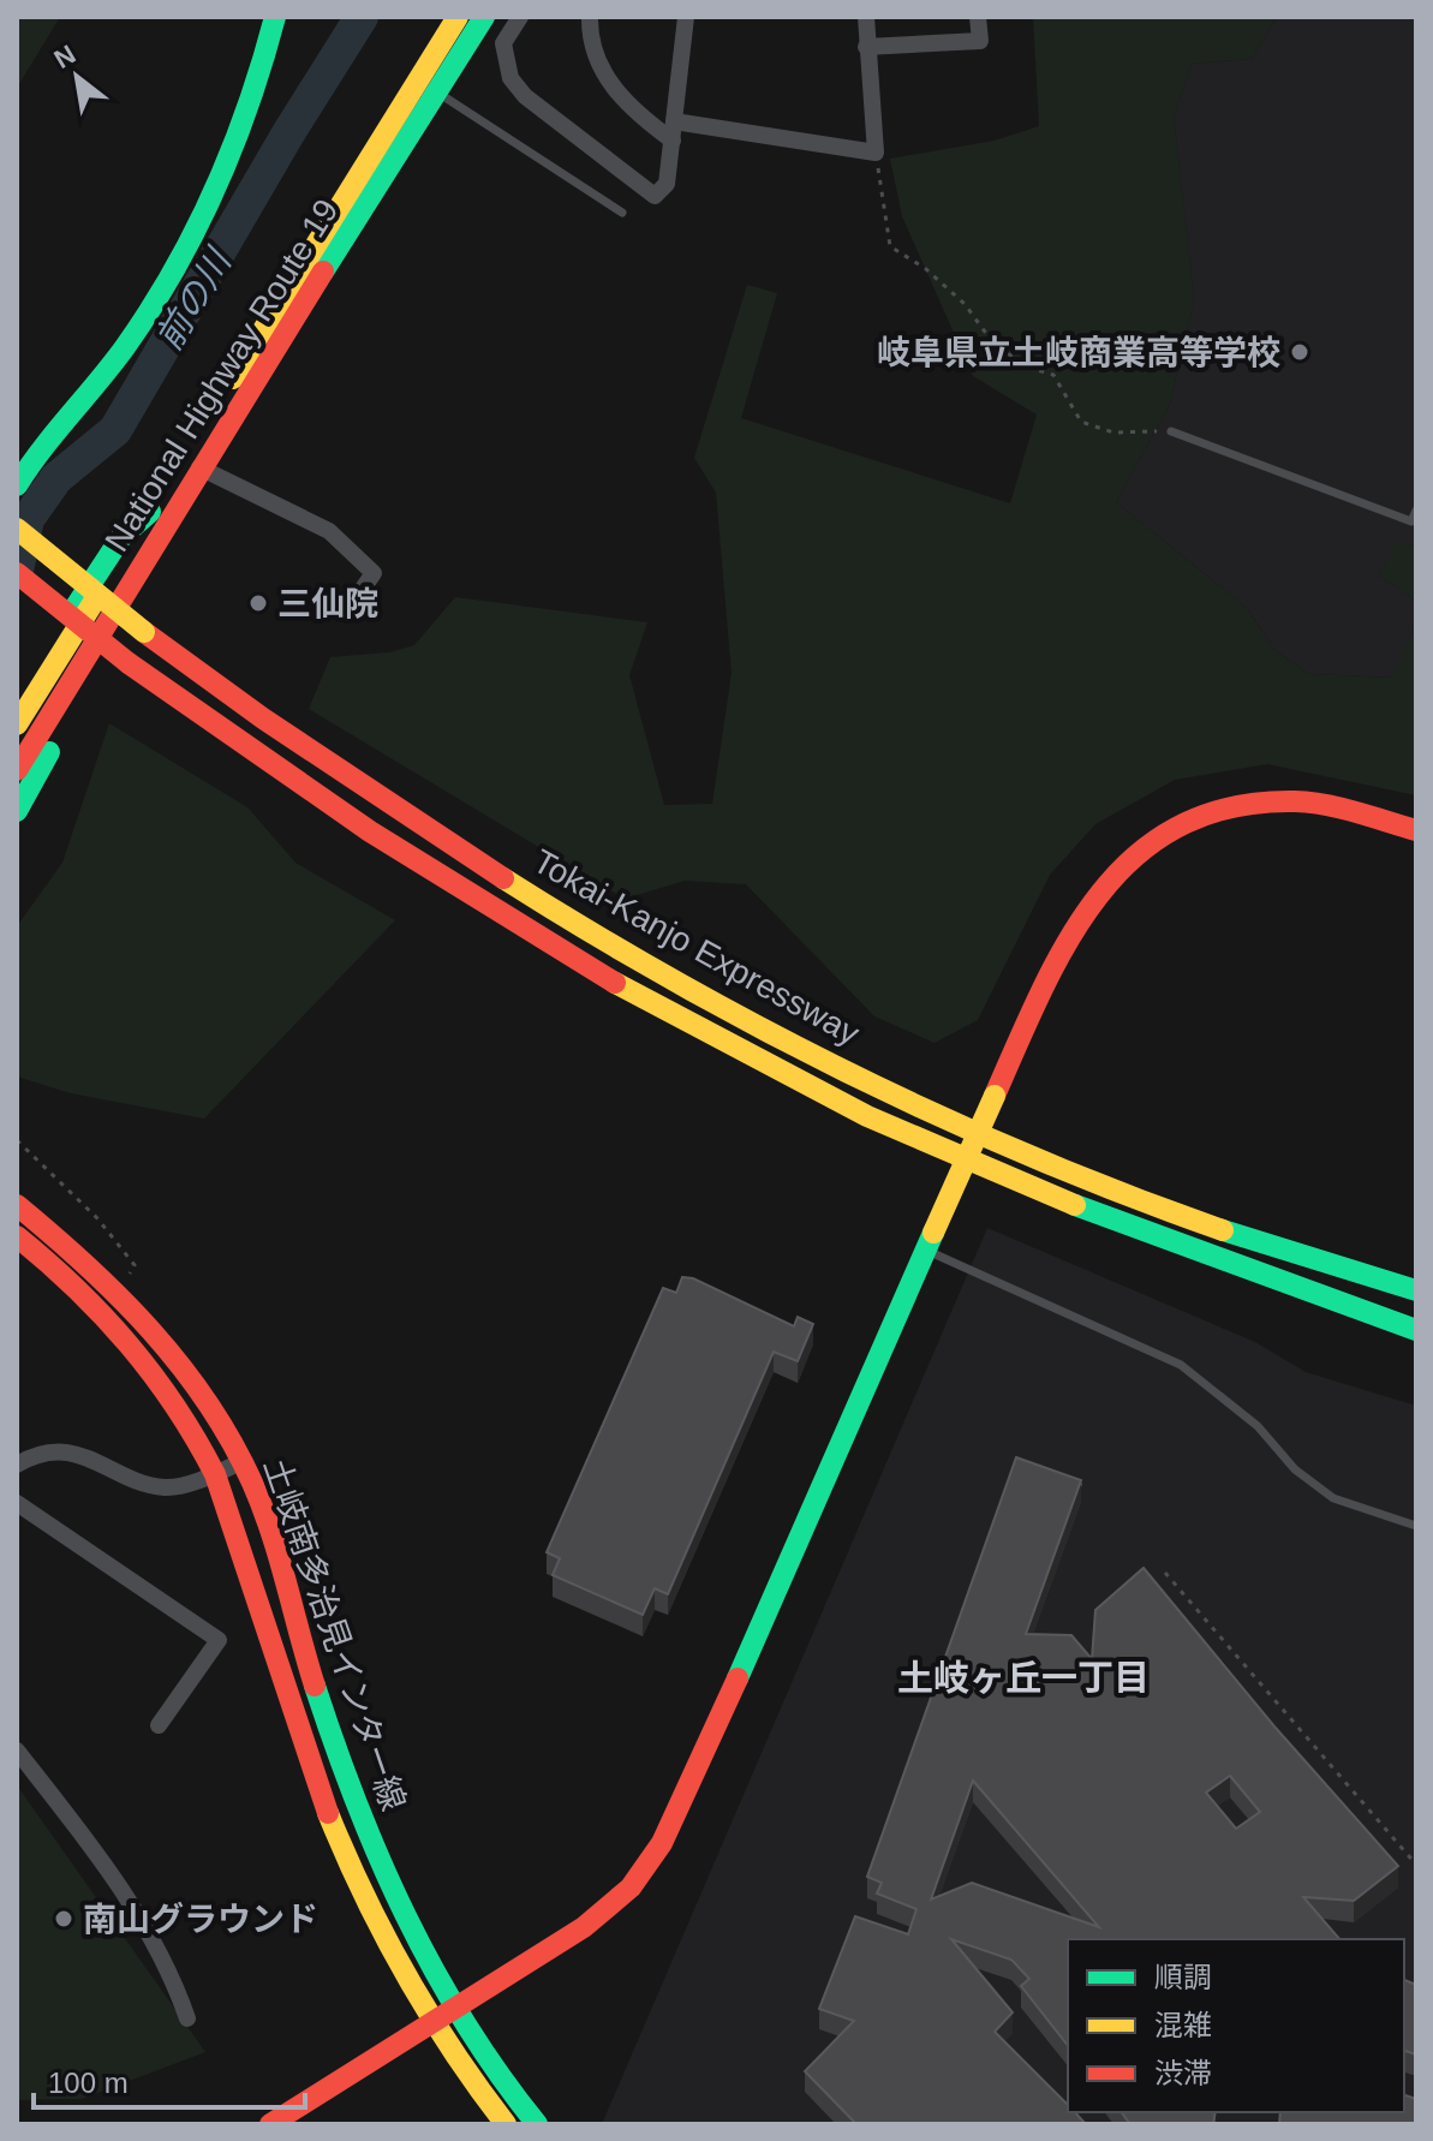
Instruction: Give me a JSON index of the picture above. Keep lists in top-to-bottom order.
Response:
{
  "streets": {
    "main road": ["National Highway Route 19", "Tokai-Kanjo Expressway", "土岐南多治見インター線"]
  },
  "districts": ["土岐ヶ丘一丁目"],
  "water": ["前の川"],
  "places": ["岐阜県立土岐商業高等学校", "三仙院", "南山グラウンド"],
  "legend": ["順調", "混雑", "渋滞"],
  "scale_bar": "100 m",
  "north": "top left"
}
